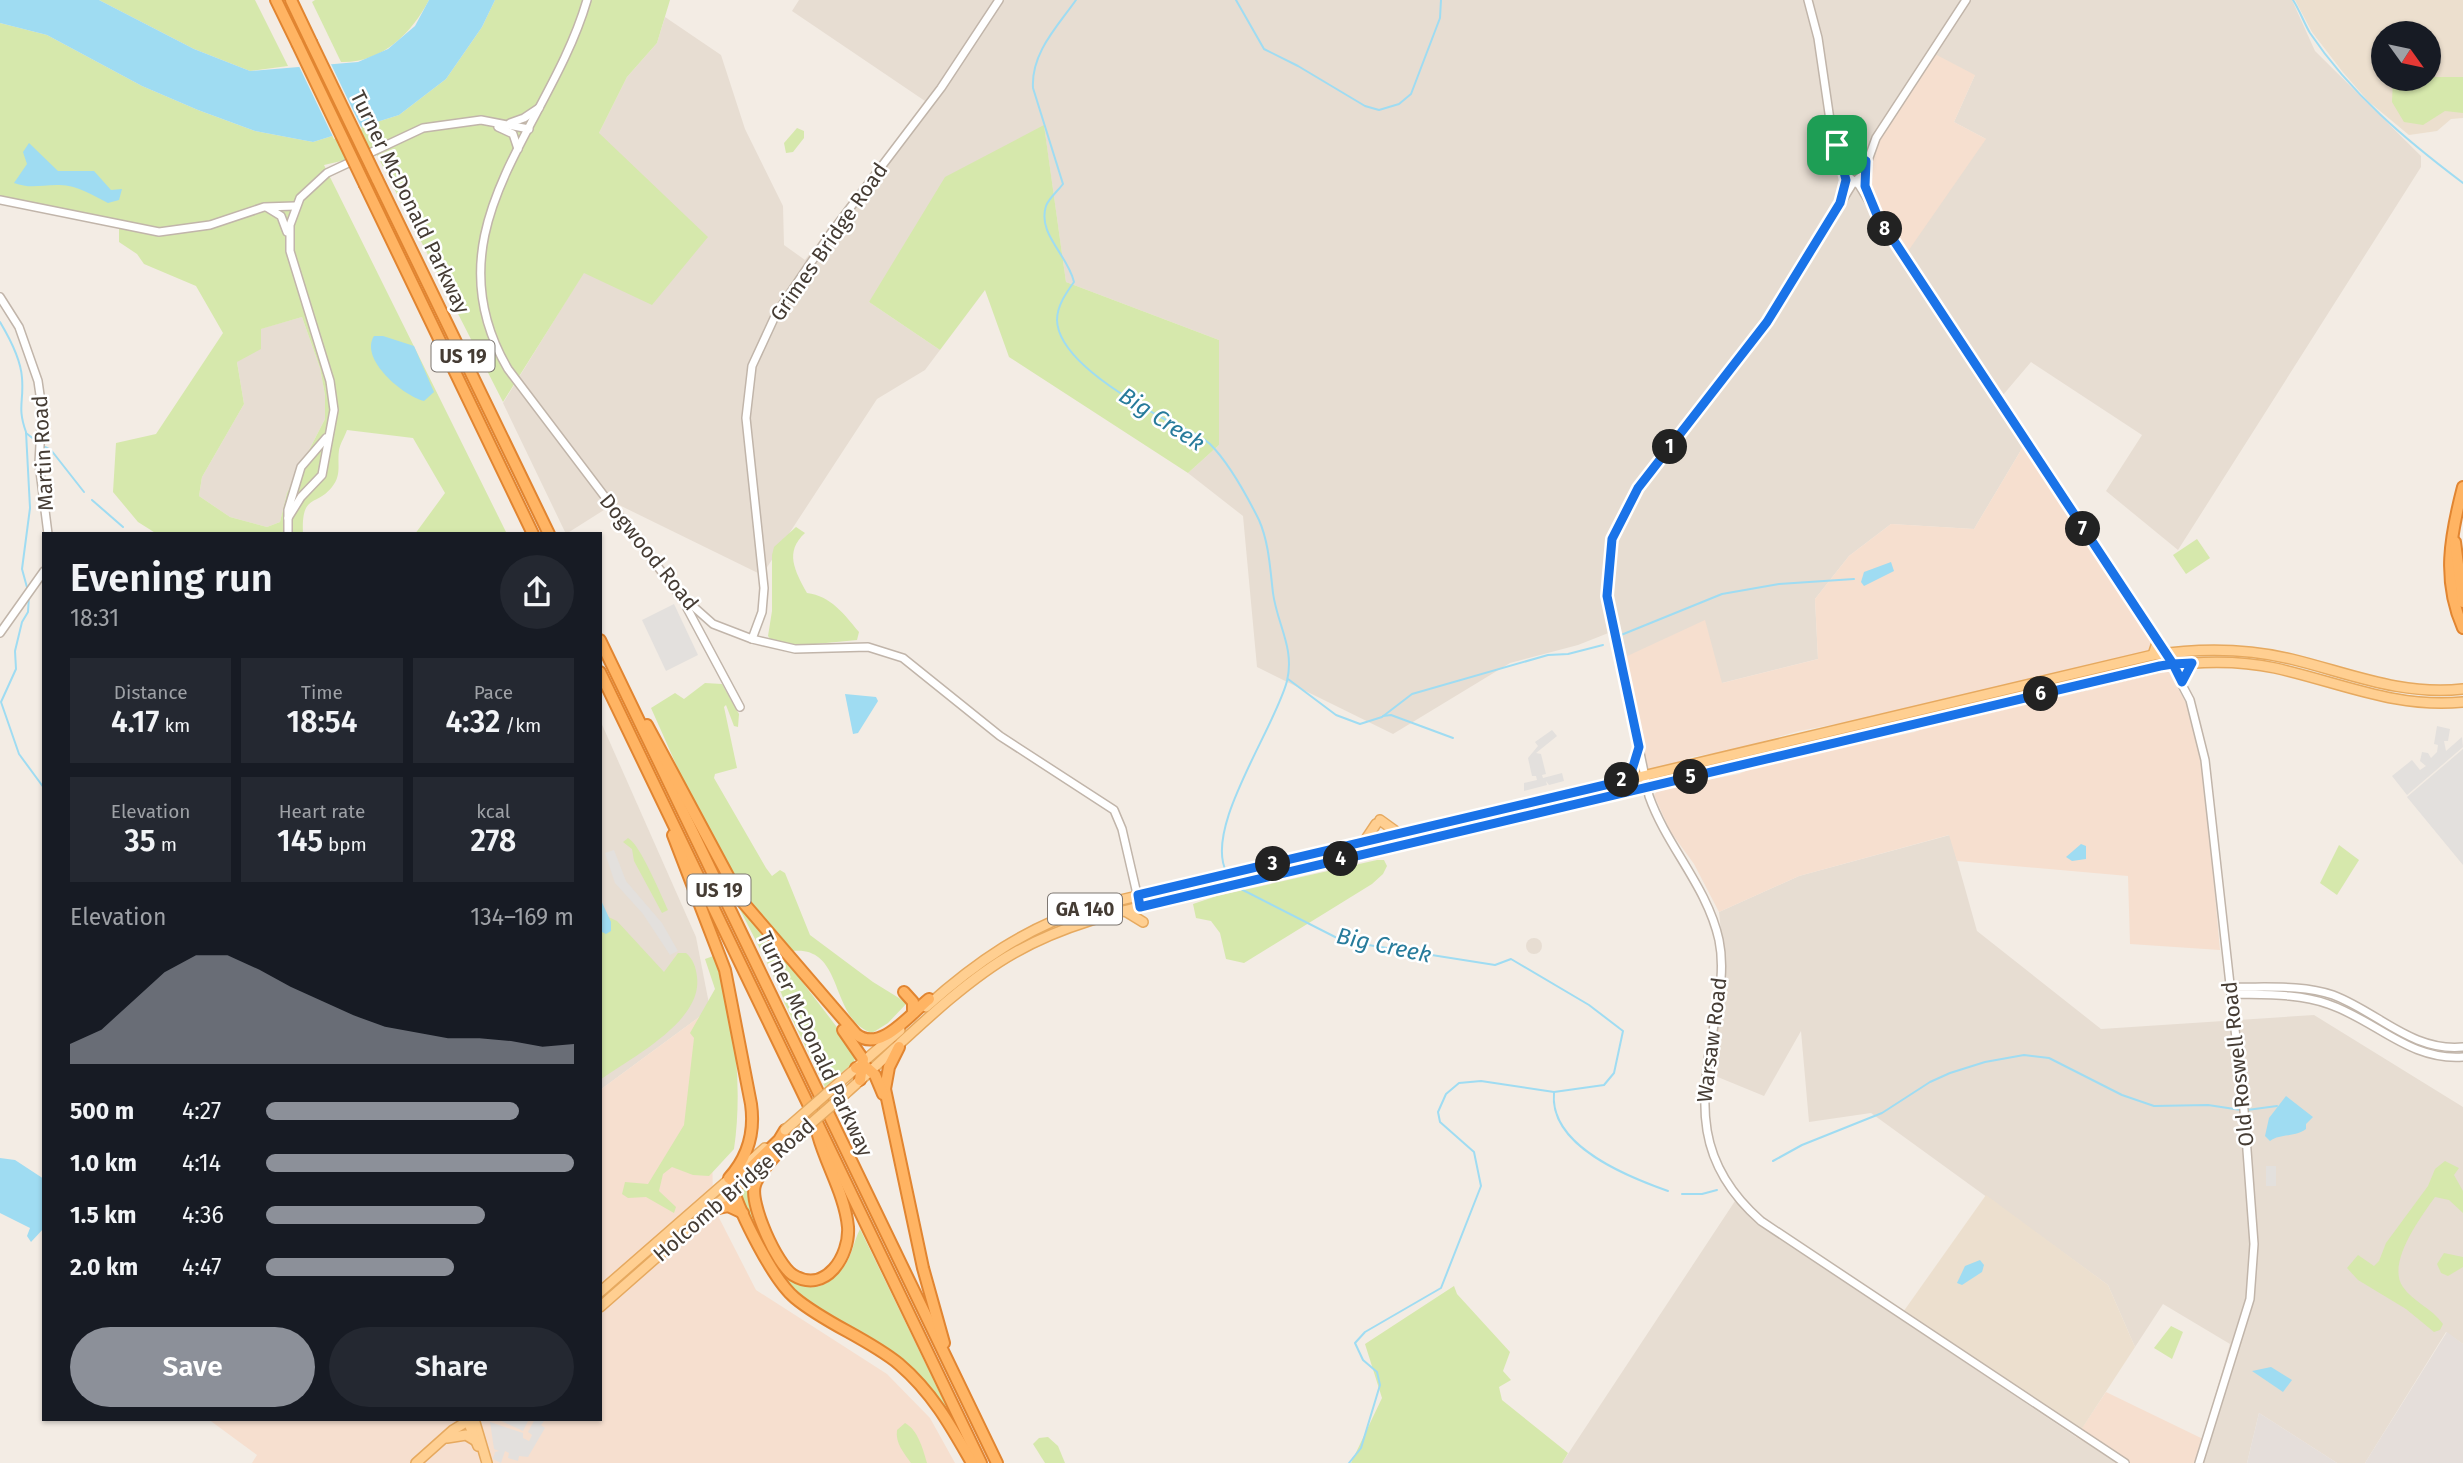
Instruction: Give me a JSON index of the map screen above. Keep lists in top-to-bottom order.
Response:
{
  "streets": {
    "highway": ["Turner McDonald Parkway", "US 19"],
    "main road": ["GA 140", "Holcomb Bridge Road"],
    "street": [
      "Grimes Bridge Road",
      "Martin Road",
      "Dogwood Road",
      "Warsaw Road",
      "Old Roswell Road"
    ]
  },
  "crossings": [
    ["Grimes Bridge Road", "Dogwood Road"],
    ["Dogwood Road", "Holcomb Bridge Road"],
    ["Warsaw Road", "Holcomb Bridge Road"],
    ["Old Roswell Road", "Holcomb Bridge Road"]
  ],
  "water": ["Big Creek"],
  "north": "bottom right",
  "page": {
    "pins": [
      "8",
      "1",
      "7",
      "6",
      "5",
      "2",
      "4",
      "3"
    ],
    "heading": ["Evening run", "18:31"],
    "stats": [
      ["Distance", "4.17 km"],
      ["Time", "18:54"],
      ["Pace", "4:32 /km"],
      ["Elevation", "35 m"],
      ["Heart rate", "145 bpm"],
      ["kcal", "278"]
    ],
    "chart": ["Elevation", "134–169 m"],
    "list": [
      {
        "name": "500 m",
        "note": "4:27"
      },
      {
        "name": "1.0 km",
        "note": "4:14"
      },
      {
        "name": "1.5 km",
        "note": "4:36"
      },
      {
        "name": "2.0 km",
        "note": "4:47"
      }
    ],
    "buttons": ["Save", "Share"]
  }
}
